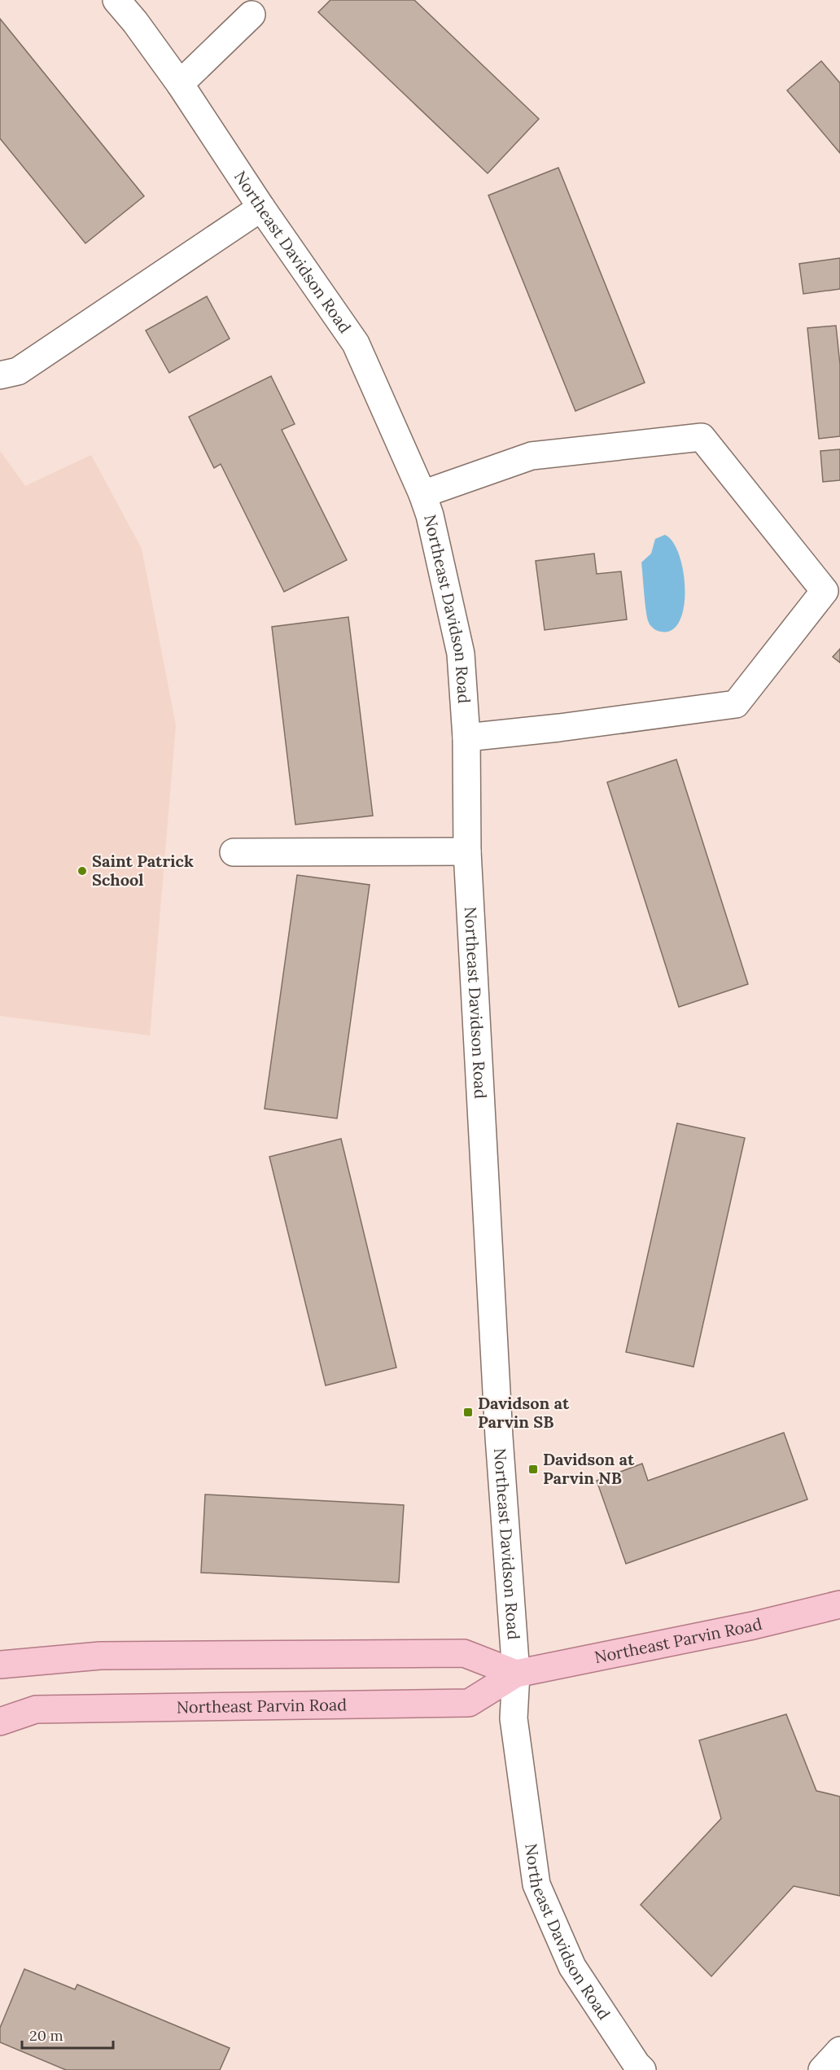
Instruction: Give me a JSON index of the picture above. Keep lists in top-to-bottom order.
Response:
{
  "streets": {
    "main road": ["Northeast Parvin Road"],
    "street": ["Northeast Davidson Road"]
  },
  "crossings": [
    ["Northeast Davidson Road", "Northeast Parvin Road"]
  ],
  "places": {
    "other": ["Saint Patrick School"],
    "transit": ["Davidson at Parvin SB", "Davidson at Parvin NB"]
  },
  "scale_bar": "20 m"
}
